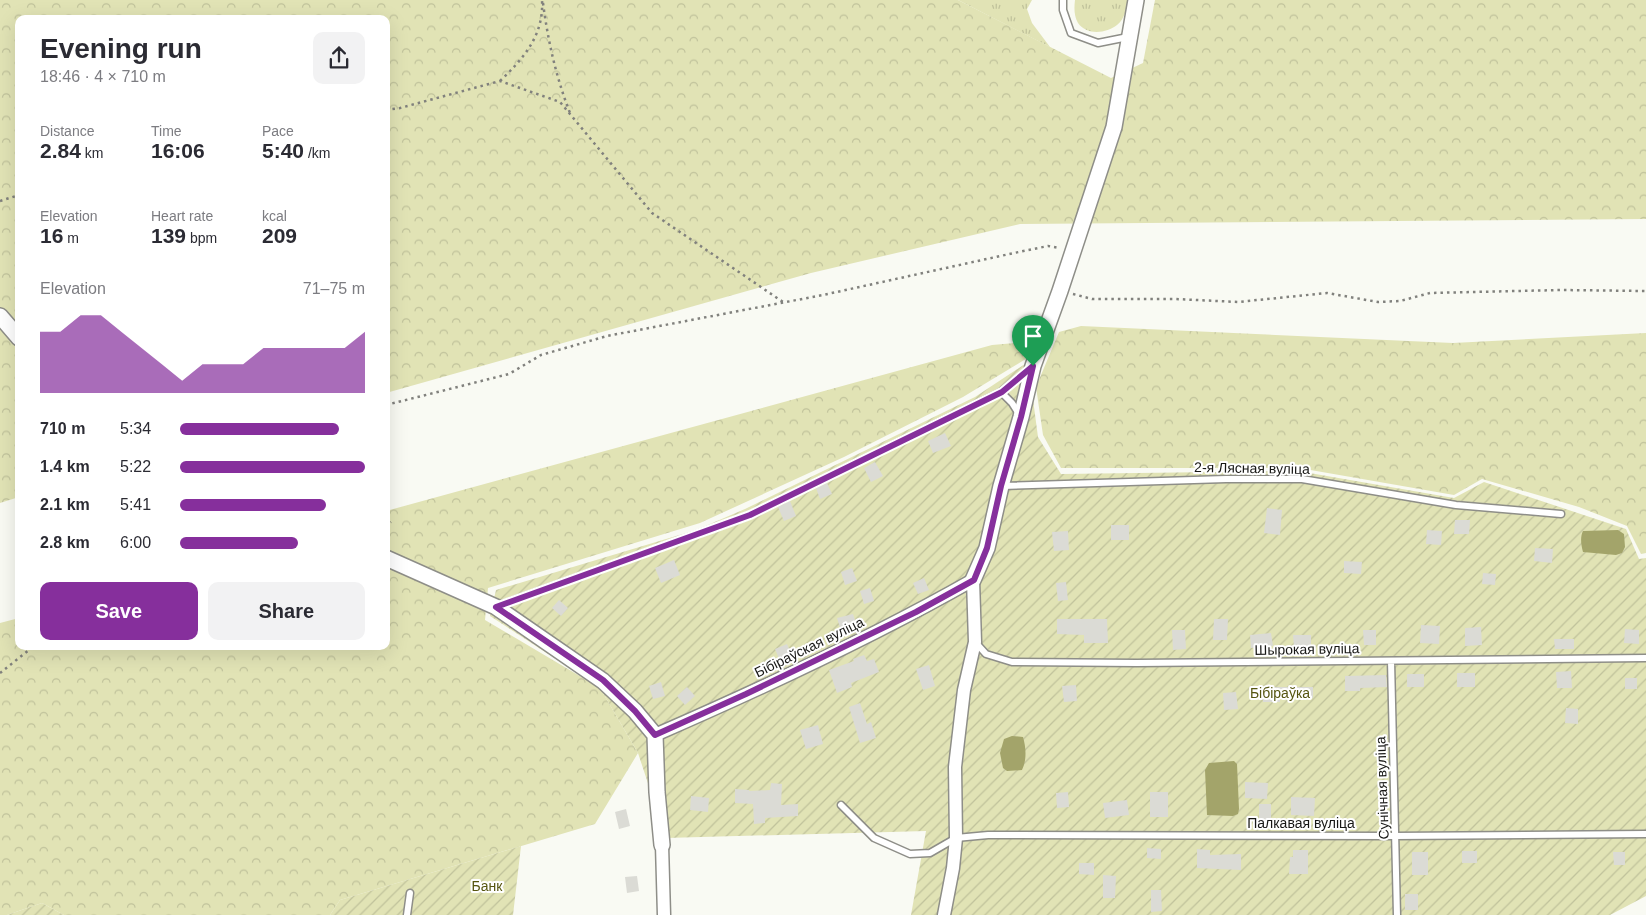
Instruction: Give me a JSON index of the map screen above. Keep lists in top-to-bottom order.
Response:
{
  "streets": {
    "street": ["Бібіраўская вуліца"],
    "lane": [
      "2-я Лясная вуліца",
      "Шырокая вуліца",
      "Сунічная вуліца",
      "Палкавая вуліца"
    ]
  },
  "crossings": [
    ["Шырокая вуліца", "Сунічная вуліца"],
    ["Сунічная вуліца", "Палкавая вуліца"]
  ],
  "parks": ["Бібіраўка", "Банк"],
  "page": {
    "heading": ["Evening run", "18:46 · 4 × 710 m"],
    "stats": [
      ["Distance", "2.84 km"],
      ["Time", "16:06"],
      ["Pace", "5:40 /km"],
      ["Elevation", "16 m"],
      ["Heart rate", "139 bpm"],
      ["kcal", "209"]
    ],
    "chart": ["Elevation", "71–75 m"],
    "list": [
      {
        "name": "710 m",
        "note": "5:34"
      },
      {
        "name": "1.4 km",
        "note": "5:22"
      },
      {
        "name": "2.1 km",
        "note": "5:41"
      },
      {
        "name": "2.8 km",
        "note": "6:00"
      }
    ],
    "buttons": ["Save", "Share"]
  }
}
